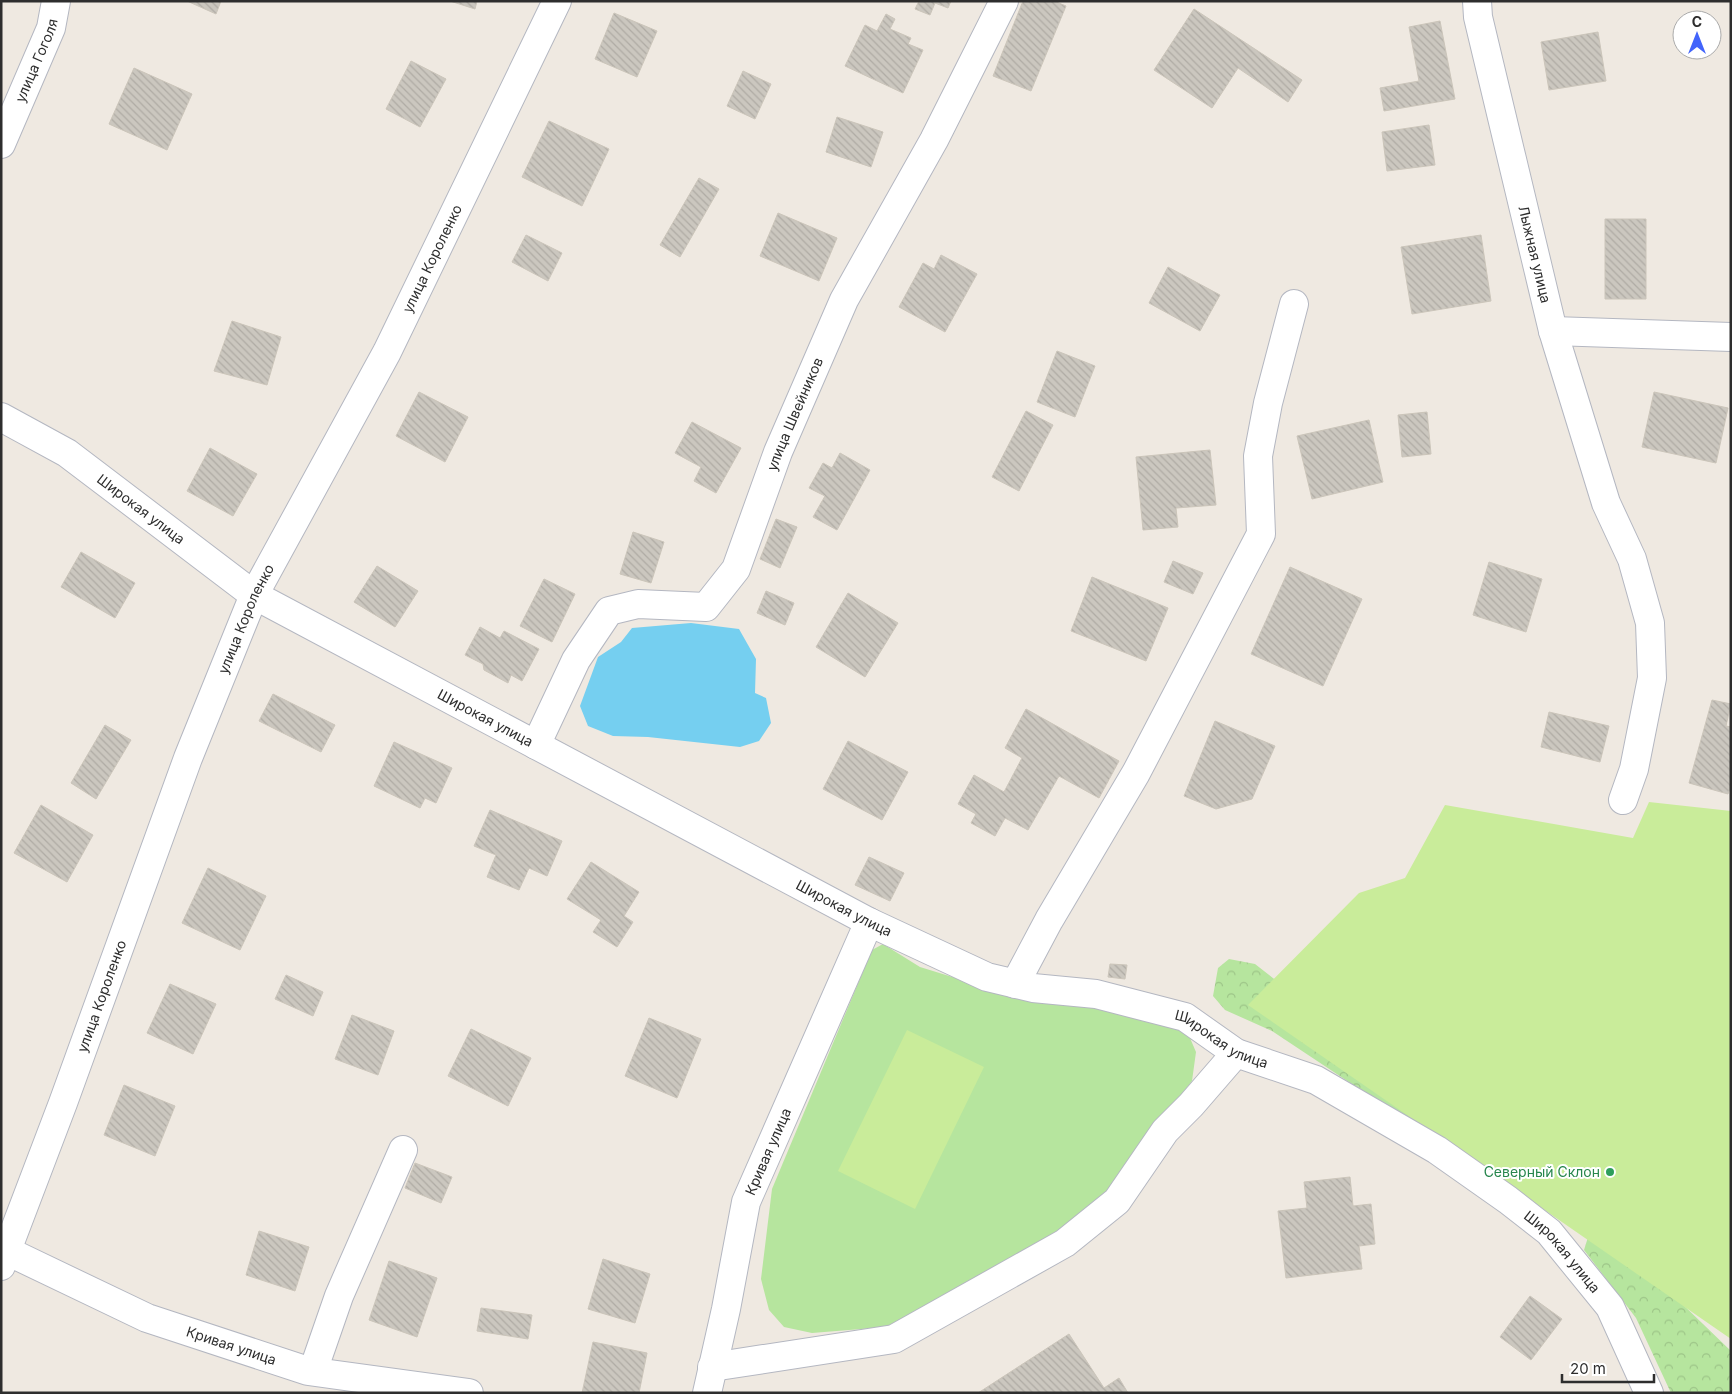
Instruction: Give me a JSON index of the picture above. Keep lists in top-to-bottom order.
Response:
{
  "streets": {
    "street": [
      "улица Гоголя",
      "Лыжная улица",
      "улица Короленко",
      "улица Швейников",
      "Широкая улица",
      "Кривая улица"
    ]
  },
  "crossings": [
    ["улица Короленко", "Широкая улица"],
    ["улица Короленко", "Кривая улица"],
    ["улица Швейников", "Широкая улица"],
    ["Широкая улица", "Кривая улица"]
  ],
  "places": ["Северный Склон"],
  "scale_bar": "20 m",
  "north": "top"
}
